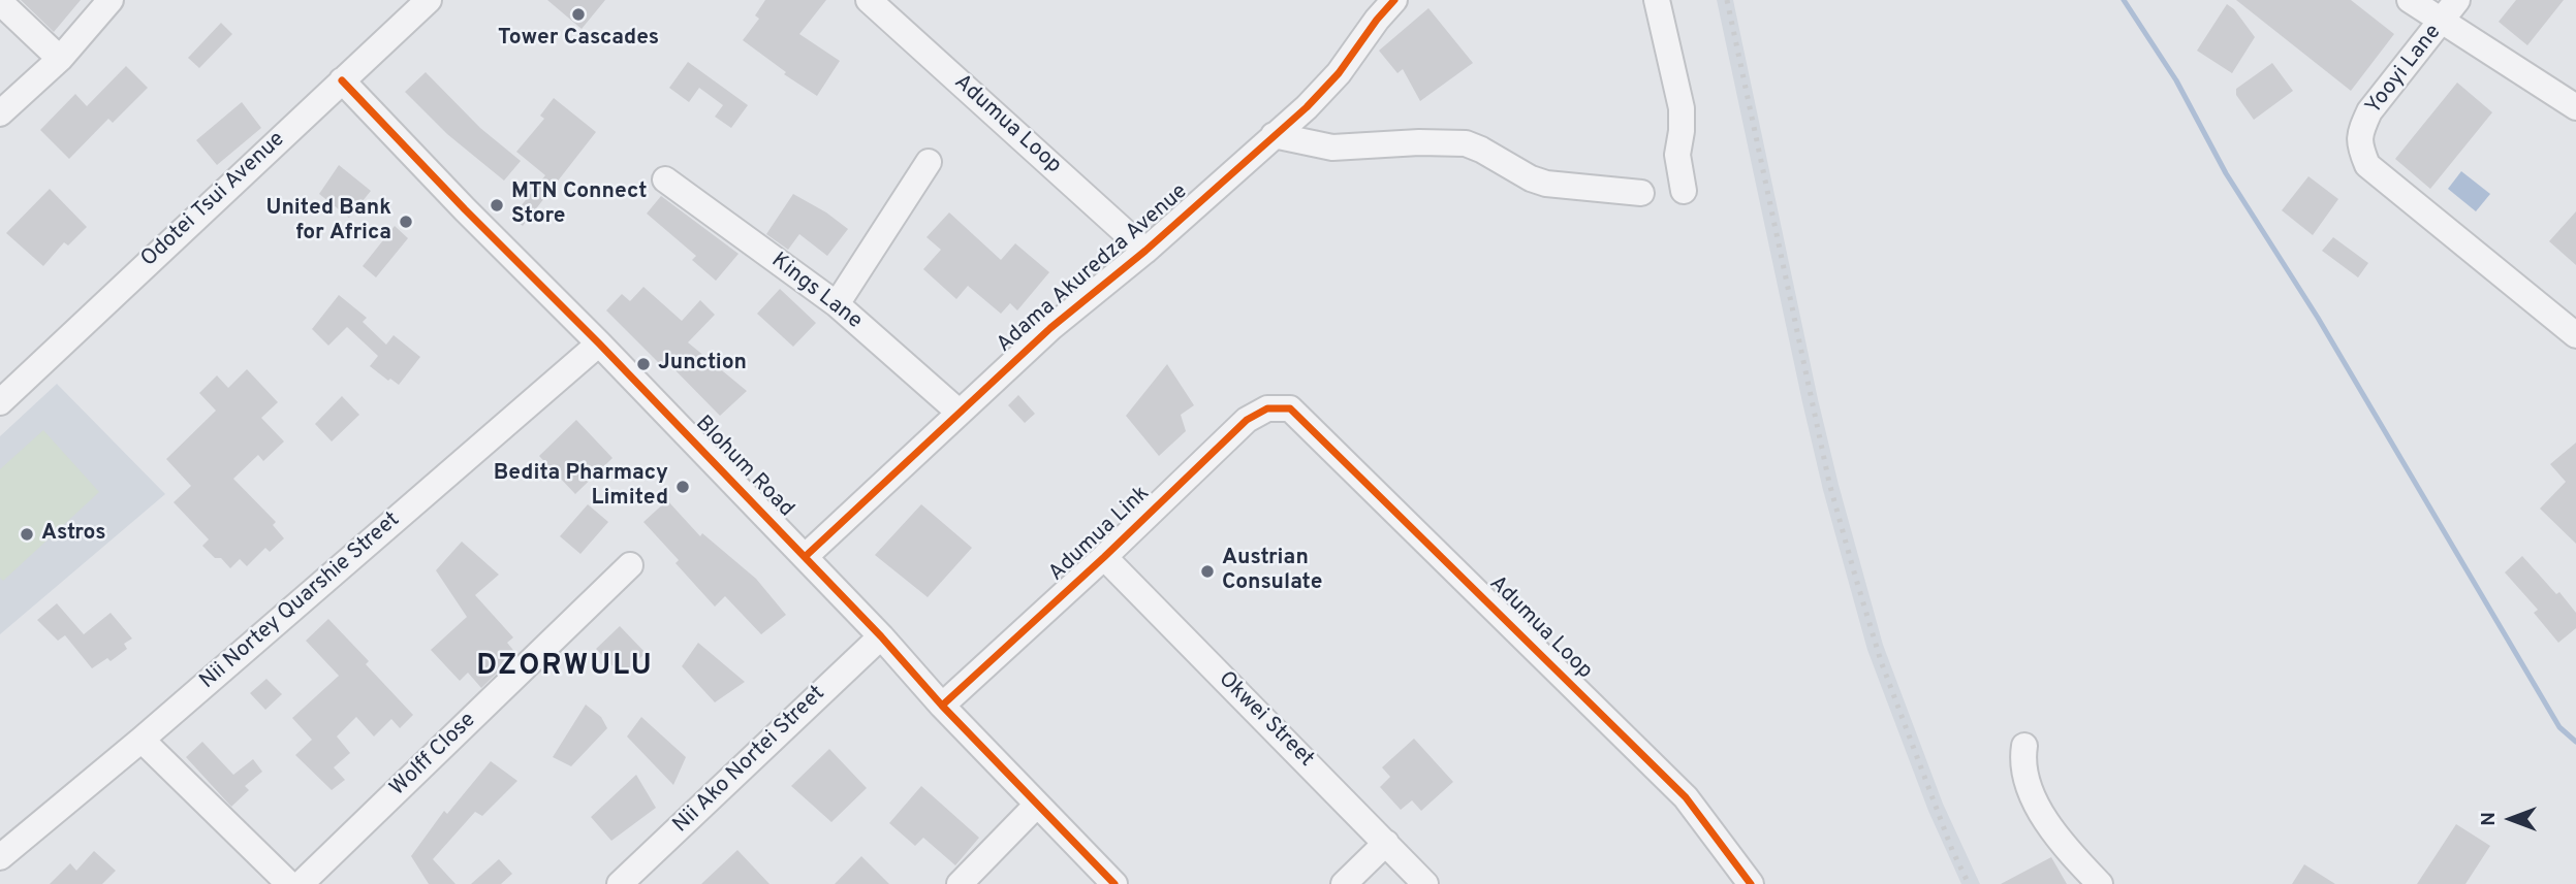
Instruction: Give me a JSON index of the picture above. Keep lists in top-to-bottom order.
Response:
{
  "streets": {
    "street": [
      "Yooyi Lane",
      "Adumua Loop",
      "Odotei Tsui Avenue",
      "Adama Akuredza Avenue",
      "Kings Lane",
      "Blohum Road",
      "Adumua Link",
      "Nii Nortey Quarshie Street",
      "Okwei Street",
      "Wolff Close",
      "Nii Ako Nortei Street"
    ]
  },
  "crossings": [
    ["Adumua Loop", "Adama Akuredza Avenue"],
    ["Adumua Loop", "Adumua Link"],
    ["Odotei Tsui Avenue", "Blohum Road"],
    ["Adama Akuredza Avenue", "Kings Lane"],
    ["Adama Akuredza Avenue", "Blohum Road"],
    ["Blohum Road", "Adumua Link"],
    ["Blohum Road", "Nii Nortey Quarshie Street"],
    ["Blohum Road", "Nii Ako Nortei Street"],
    ["Adumua Link", "Okwei Street"]
  ],
  "districts": ["DZORWULU"],
  "places": [
    "Tower Cascades",
    "MTN Connect Store",
    "United Bank for Africa",
    "Junction",
    "Bedita Pharmacy Limited",
    "Astros",
    "Austrian Consulate"
  ],
  "north": "left"
}
